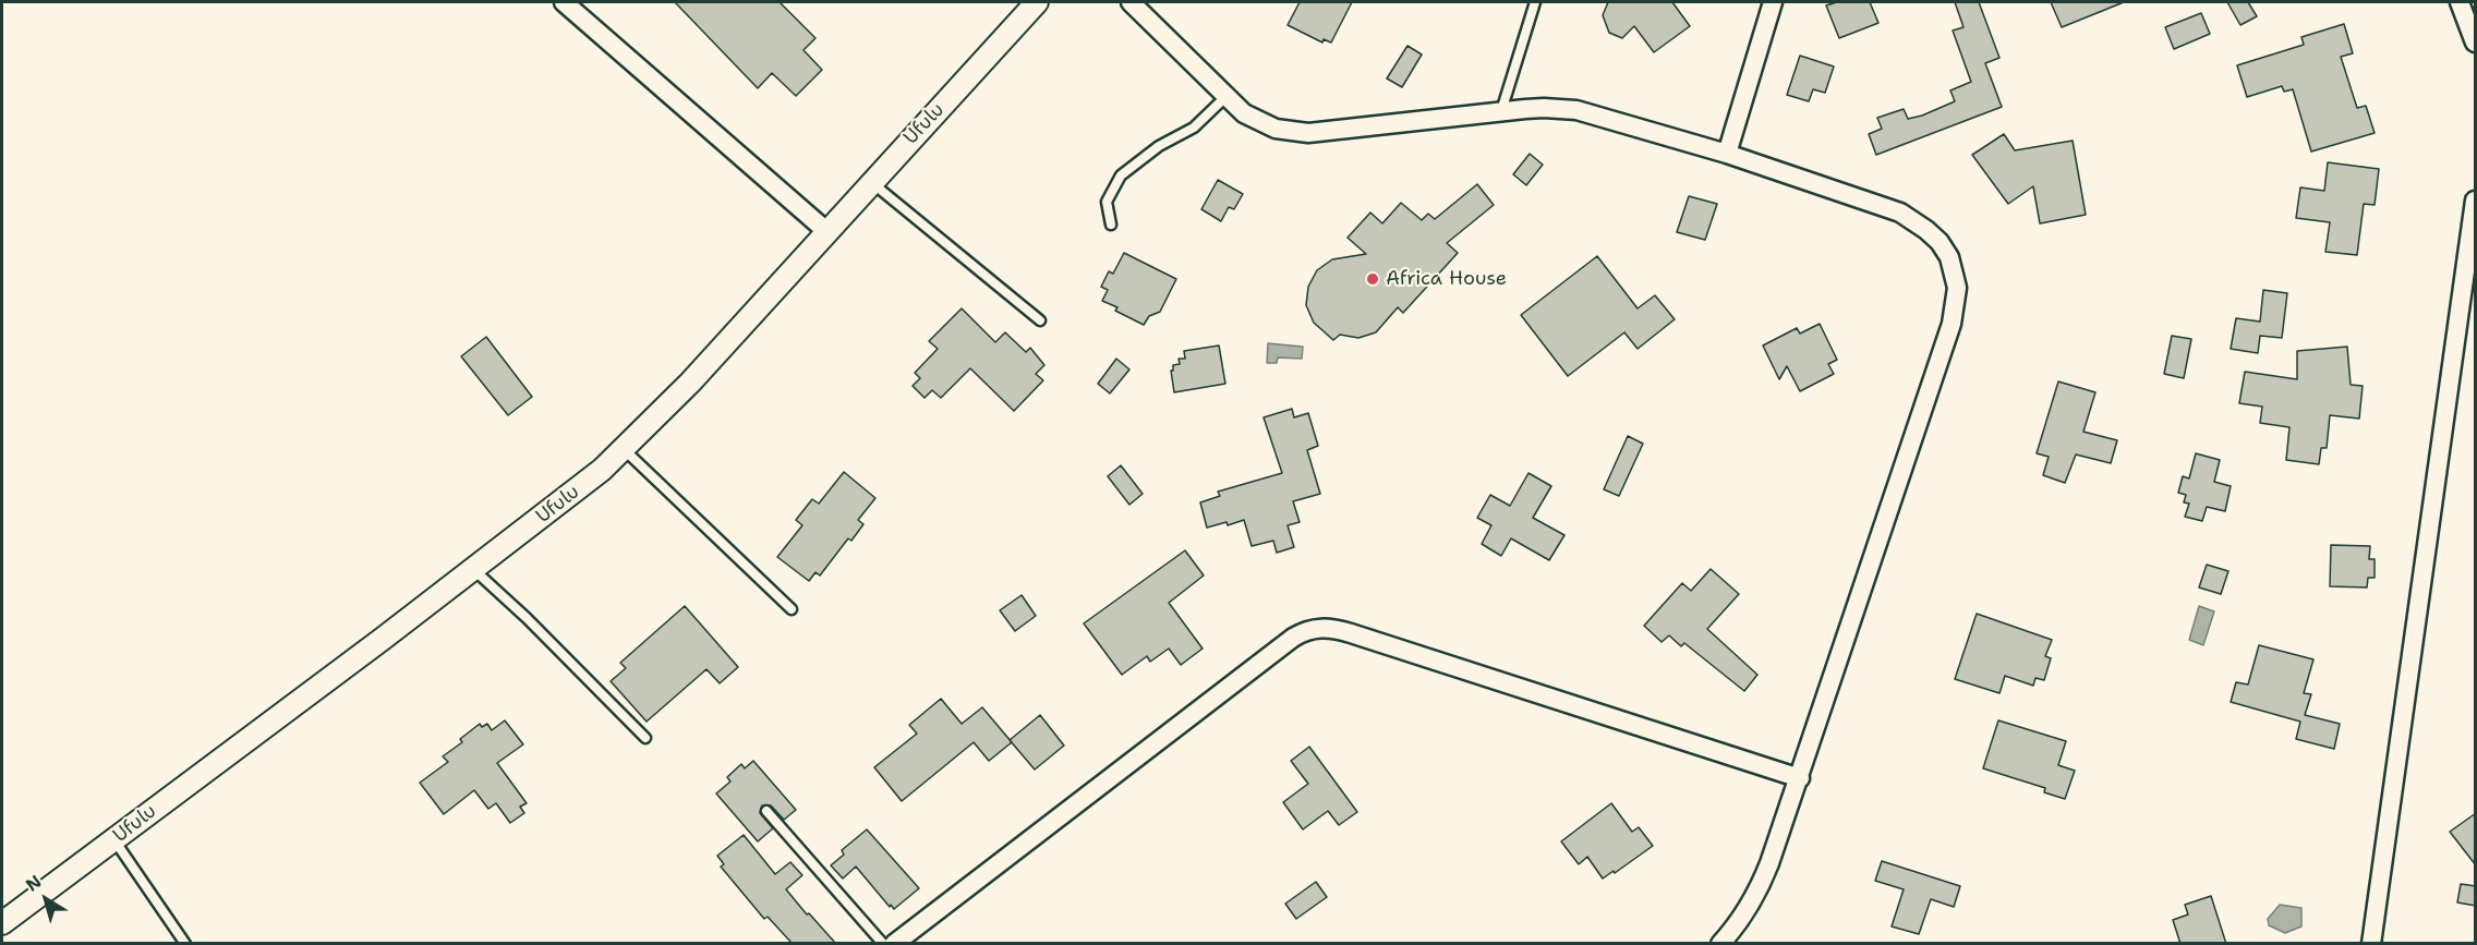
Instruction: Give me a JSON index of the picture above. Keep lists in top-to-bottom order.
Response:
{
  "streets": {
    "street": ["Ufulu"]
  },
  "places": ["Africa House"],
  "north": "top left"
}
